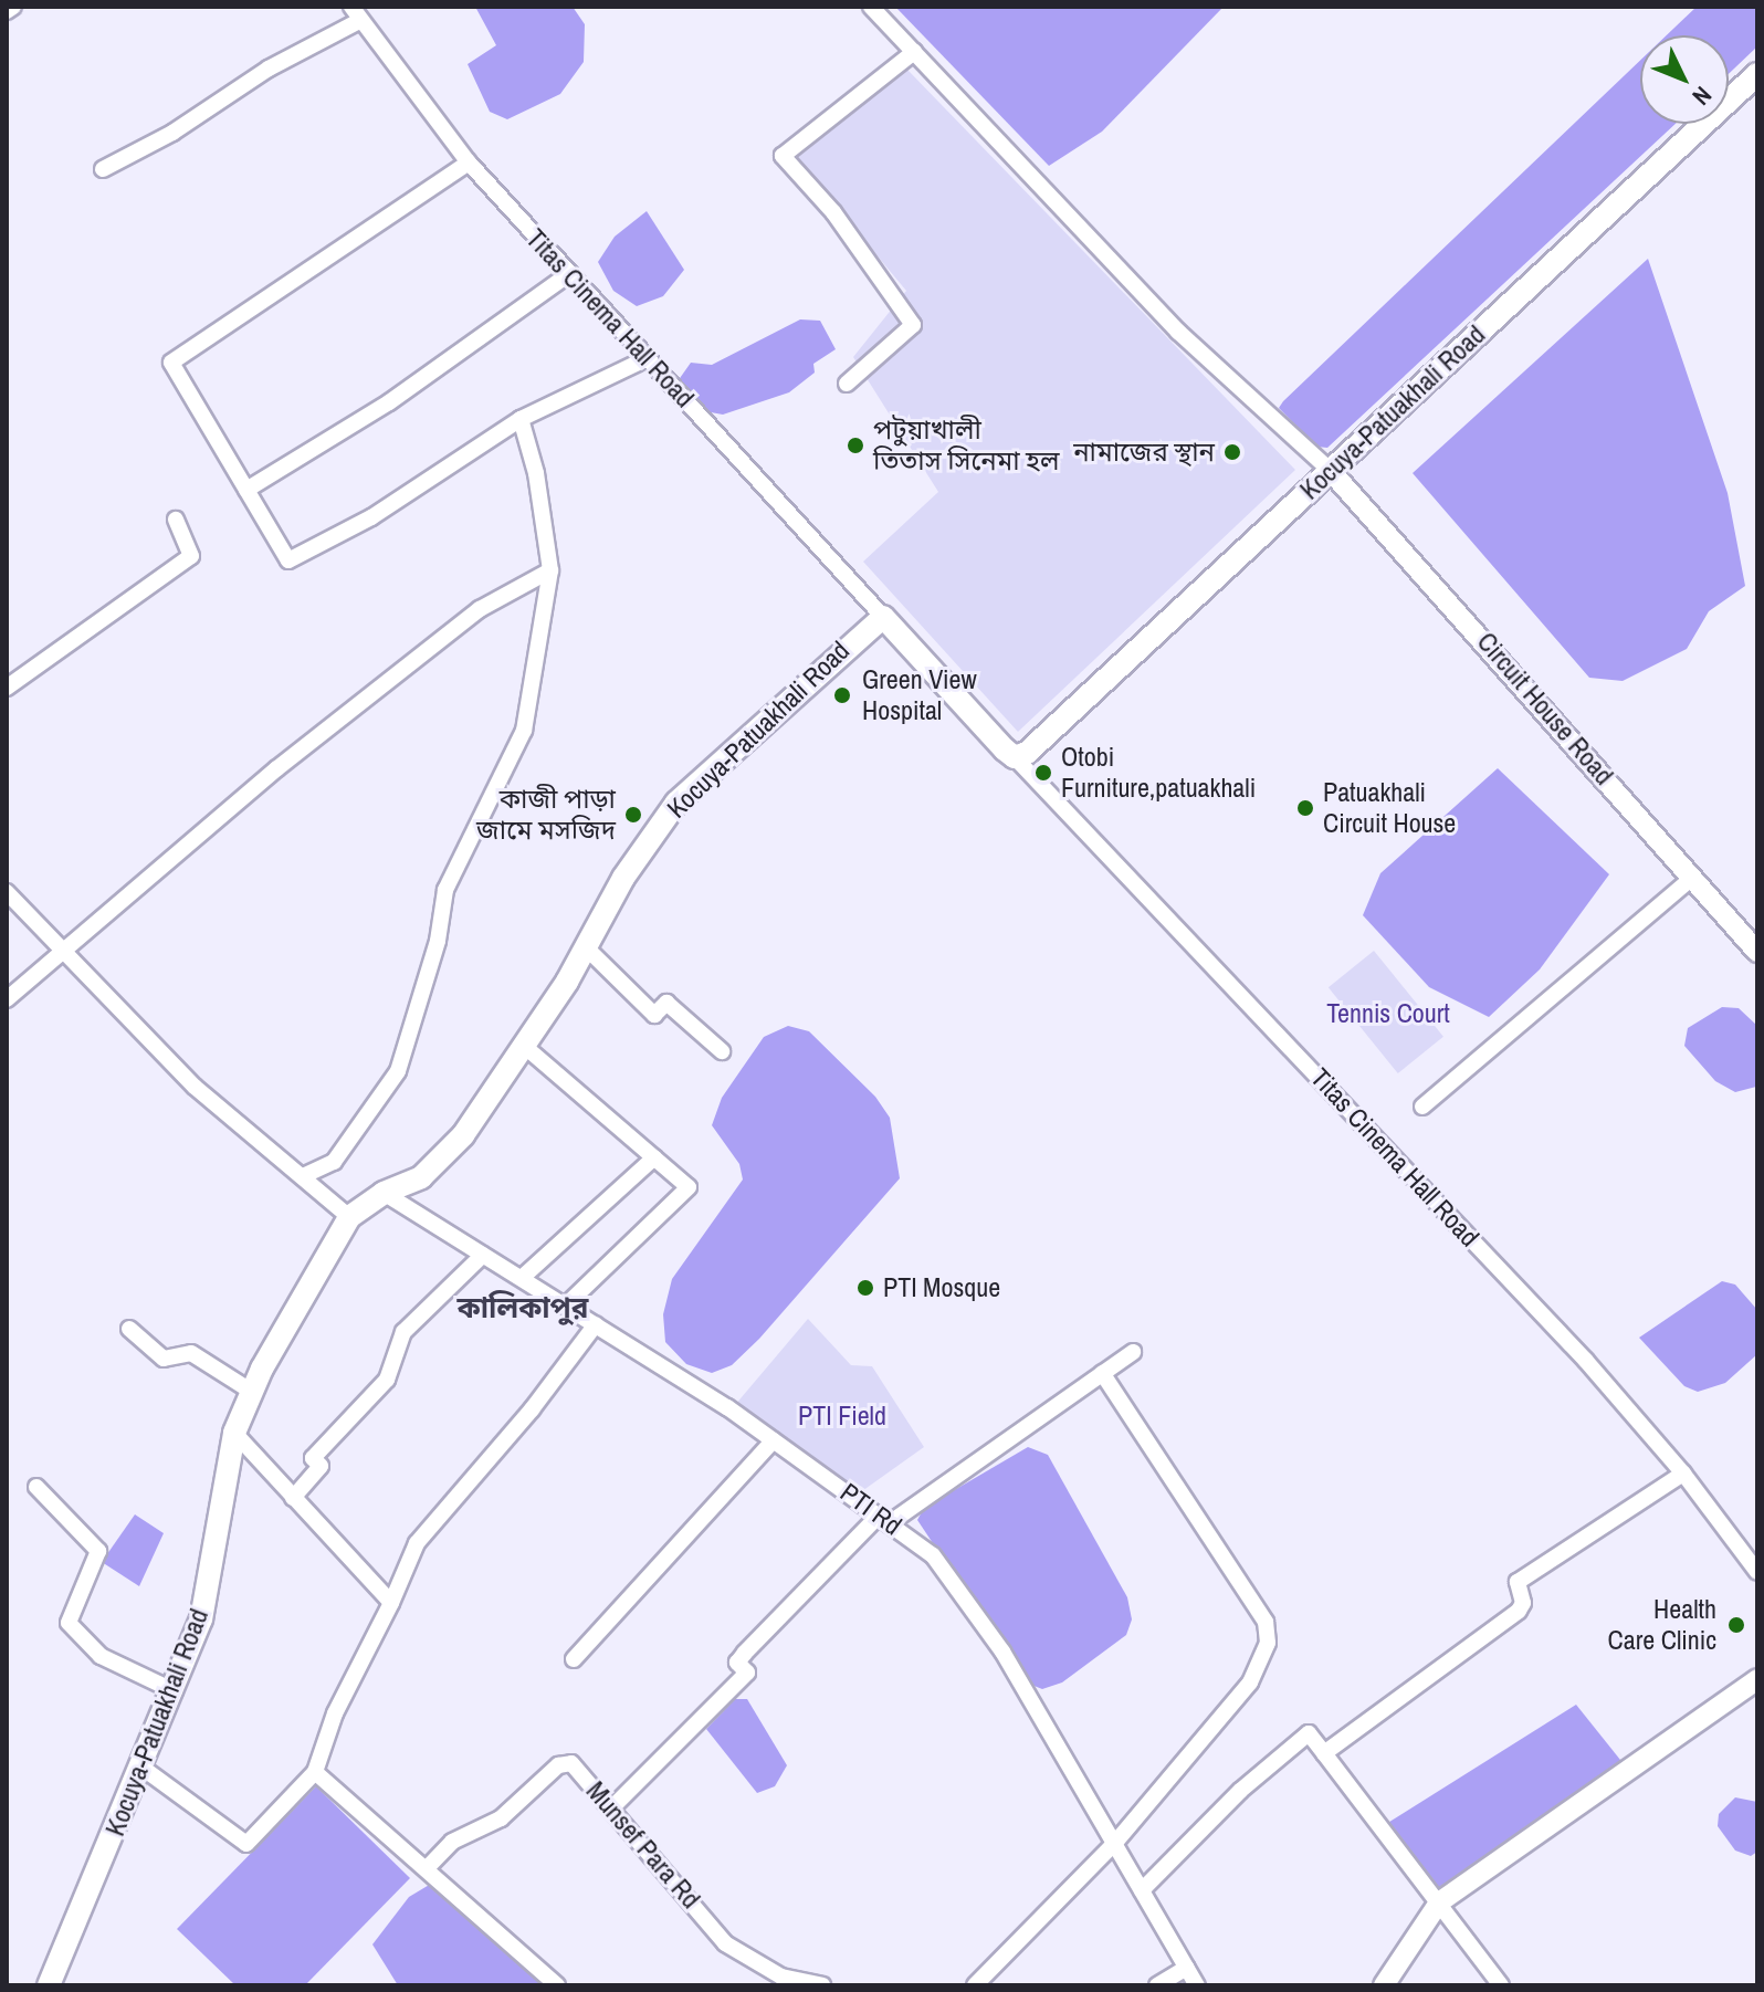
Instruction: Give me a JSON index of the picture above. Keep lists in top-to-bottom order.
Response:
{
  "streets": {
    "main road": ["Kocuya-Patuakhali Road"],
    "street": [
      "Titas Cinema Hall Road",
      "Circuit House Road",
      "PTI Rd",
      "Munsef Para Rd"
    ]
  },
  "crossings": [
    ["Titas Cinema Hall Road", "Kocuya-Patuakhali Road"],
    ["Kocuya-Patuakhali Road", "Circuit House Road"],
    ["Kocuya-Patuakhali Road", "PTI Rd"]
  ],
  "districts": ["কালিকাপুর"],
  "parks": ["Tennis Court", "PTI Field"],
  "places": [
    "পটুয়াখালী তিতাস সিনেমা হল",
    "নামাজের স্থান",
    "Green View Hospital",
    "Otobi Furniture,patuakhali",
    "Patuakhali Circuit House",
    "কাজী পাড়া জামে মসজিদ",
    "PTI Mosque",
    "Health Care Clinic"
  ],
  "north": "bottom right"
}
